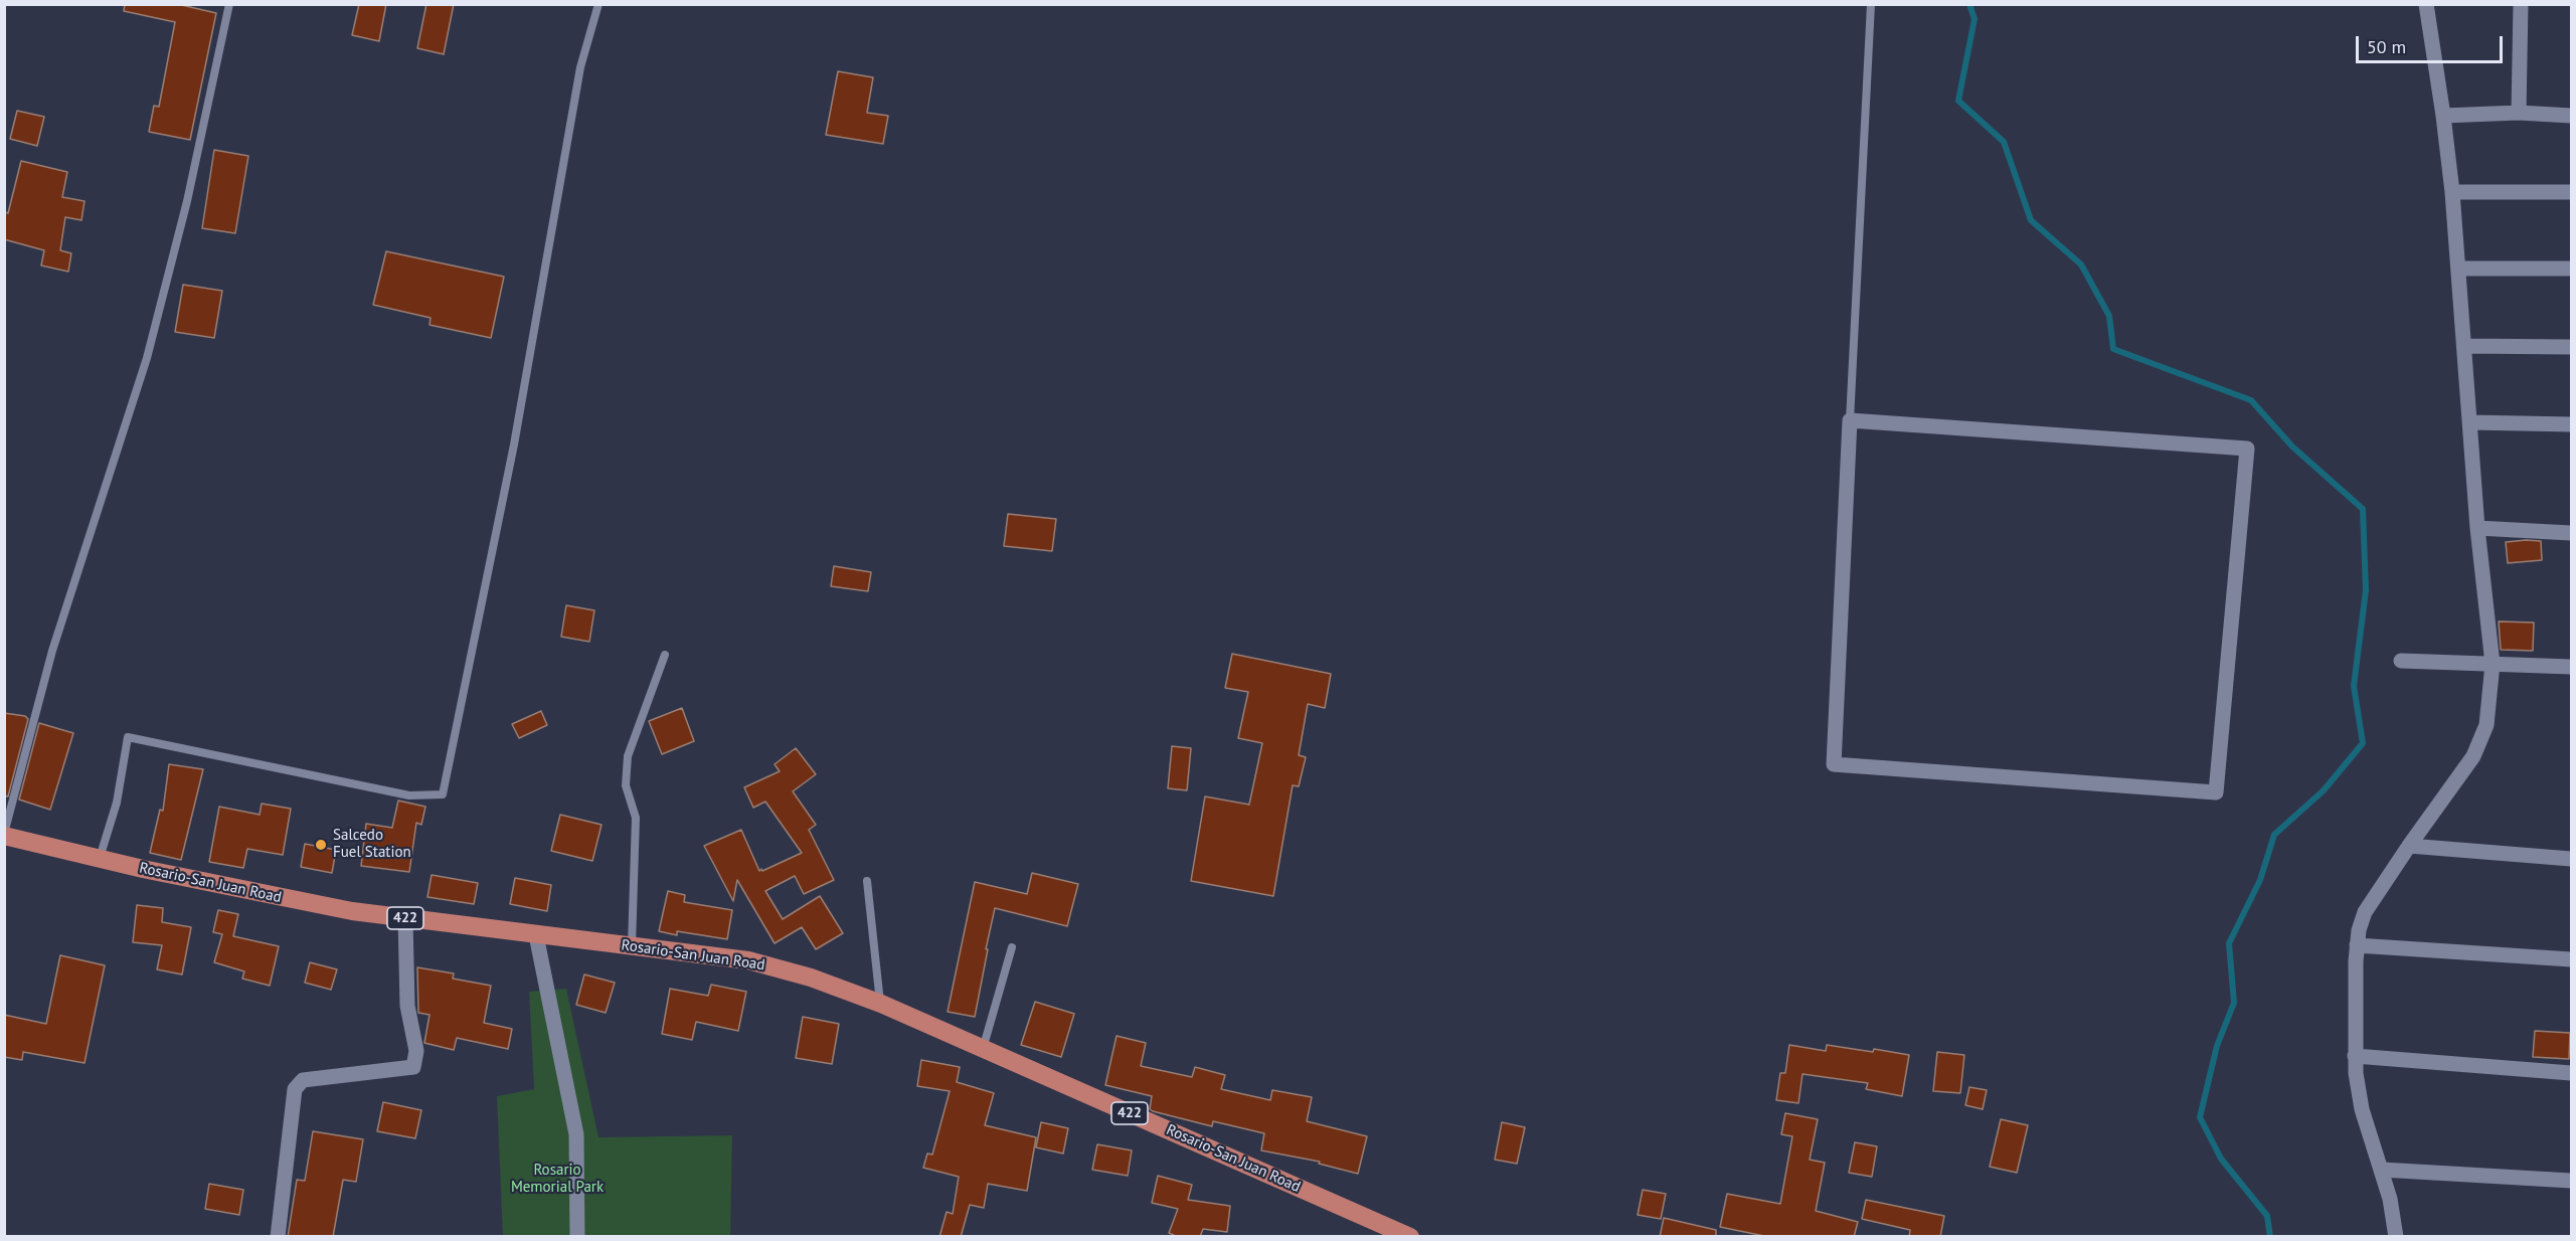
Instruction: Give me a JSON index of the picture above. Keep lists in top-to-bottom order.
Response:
{
  "streets": {
    "main road": ["Rosario-San Juan Road", "422"]
  },
  "parks": ["Rosario Memorial Park"],
  "places": ["Salcedo Fuel Station"],
  "scale_bar": "50 m"
}
